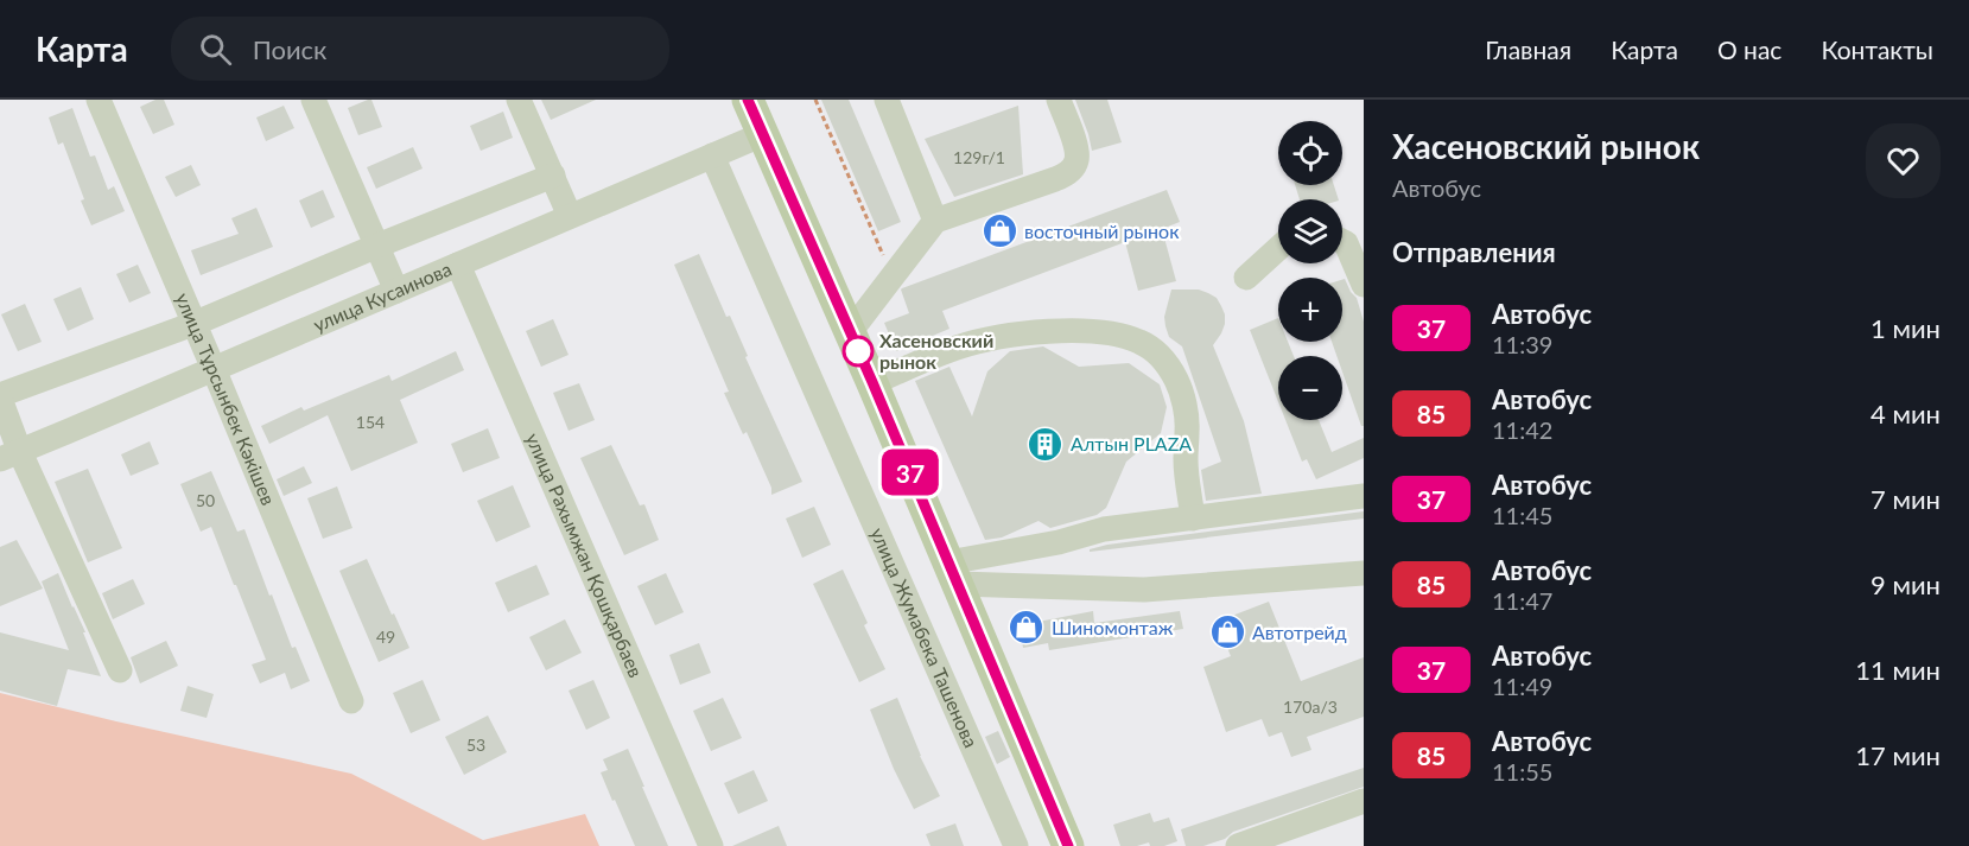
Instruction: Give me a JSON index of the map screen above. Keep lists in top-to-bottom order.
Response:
{
  "streets": {
    "street": [
      "улица Кусаинова",
      "улица Тұрсынбек Кәкішев",
      "улица Рахымжан Қошқарбаев",
      "улица Жумабека Ташенова"
    ]
  },
  "crossings": [
    ["улица Кусаинова", "улица Тұрсынбек Кәкішев"],
    ["улица Кусаинова", "улица Рахымжан Қошқарбаев"],
    ["улица Кусаинова", "улица Жумабека Ташенова"]
  ],
  "places": {
    "shop": ["восточный рынок", "Шиномонтаж", "Автотрейд"],
    "other": ["Хасеновский рынок"],
    "building": ["Алтын PLAZA"]
  },
  "lines": ["bus line 37"],
  "house_numbers": [
    "129г/1",
    "154",
    "50",
    "49",
    "170а/3",
    "53"
  ],
  "page": {
    "header": "Карта",
    "search": "Поиск",
    "nav": [
      "Главная",
      "Карта",
      "О нас",
      "Контакты"
    ],
    "on_map": "37",
    "heading": [
      ["Хасеновский рынок", "Автобус"],
      "Отправления"
    ],
    "map_buttons": ["+", "−"],
    "list": [
      {
        "mark": "37",
        "name": "Автобус",
        "note": "11:39",
        "value": "1 мин"
      },
      {
        "mark": "85",
        "name": "Автобус",
        "note": "11:42",
        "value": "4 мин"
      },
      {
        "mark": "37",
        "name": "Автобус",
        "note": "11:45",
        "value": "7 мин"
      },
      {
        "mark": "85",
        "name": "Автобус",
        "note": "11:47",
        "value": "9 мин"
      },
      {
        "mark": "37",
        "name": "Автобус",
        "note": "11:49",
        "value": "11 мин"
      },
      {
        "mark": "85",
        "name": "Автобус",
        "note": "11:55",
        "value": "17 мин"
      }
    ]
  }
}
